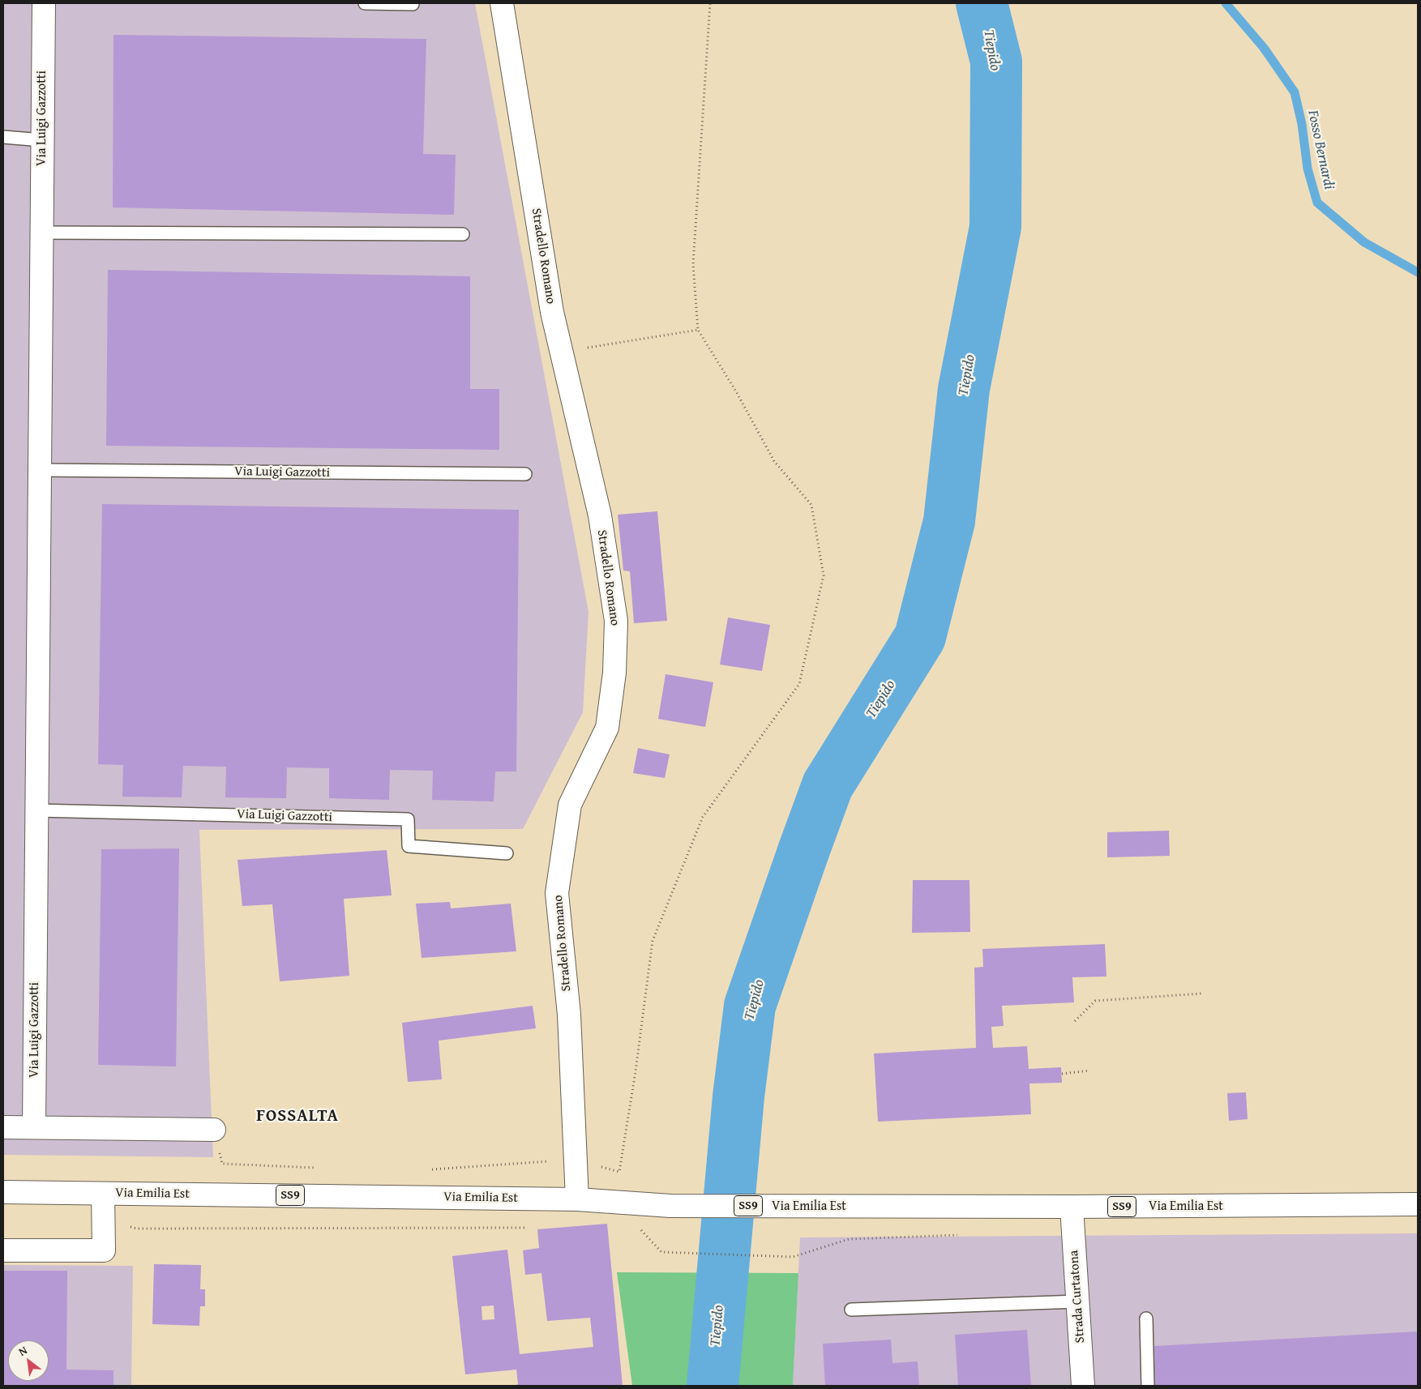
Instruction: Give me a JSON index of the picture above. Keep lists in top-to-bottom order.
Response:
{
  "streets": {
    "street": [
      "Via Luigi Gazzotti",
      "Stradello Romano",
      "Via Emilia Est",
      "SS9",
      "Strada Curtatona"
    ]
  },
  "crossings": [
    ["Stradello Romano", "Via Emilia Est"],
    ["Via Emilia Est", "Strada Curtatona"]
  ],
  "districts": ["FOSSALTA"],
  "water": ["Tiepido", "Fosso Bernardi"],
  "north": "top left"
}
